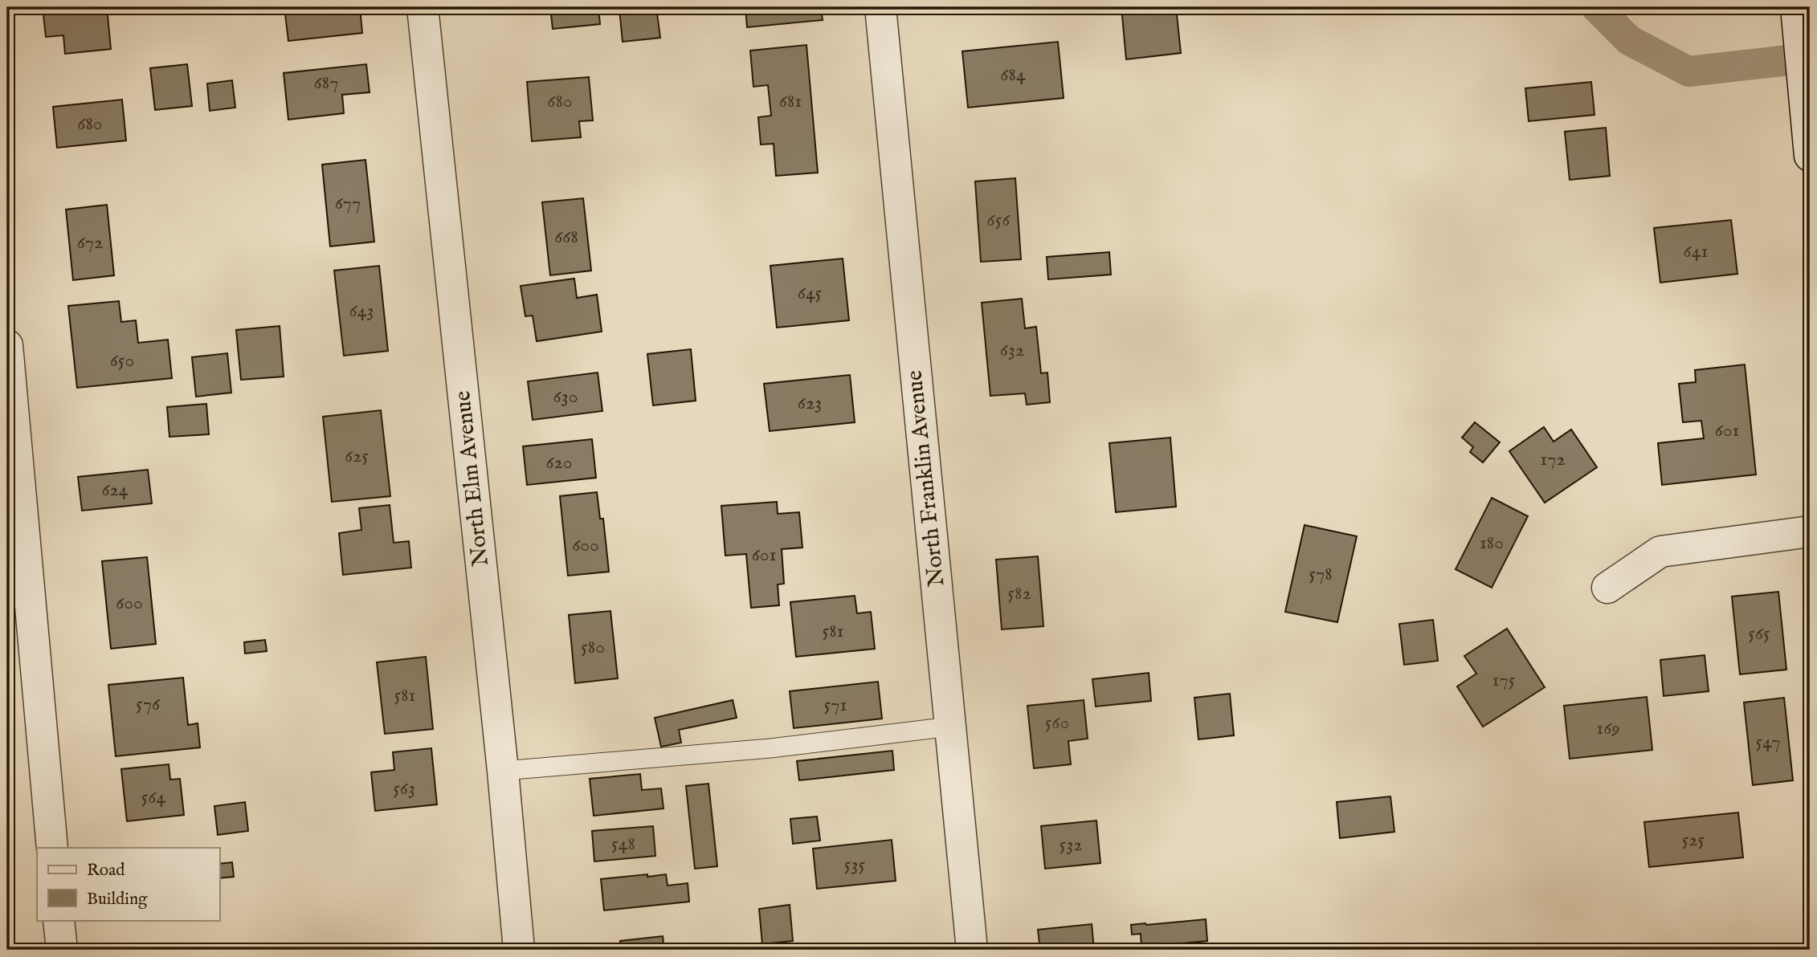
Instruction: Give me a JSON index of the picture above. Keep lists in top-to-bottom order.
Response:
{
  "streets": {
    "street": ["North Elm Avenue", "North Franklin Avenue"]
  },
  "house_numbers": [
    "684",
    "687",
    "680",
    "681",
    "680",
    "677",
    "656",
    "668",
    "672",
    "641",
    "645",
    "643",
    "632",
    "650",
    "630",
    "623",
    "601",
    "625",
    "172",
    "620",
    "624",
    "180",
    "600",
    "601",
    "578",
    "582",
    "600",
    "581",
    "565",
    "580",
    "175",
    "581",
    "576",
    "571",
    "560",
    "169",
    "547",
    "563",
    "564",
    "525",
    "548",
    "532",
    "535"
  ],
  "legend": ["Road", "Building"]
}
